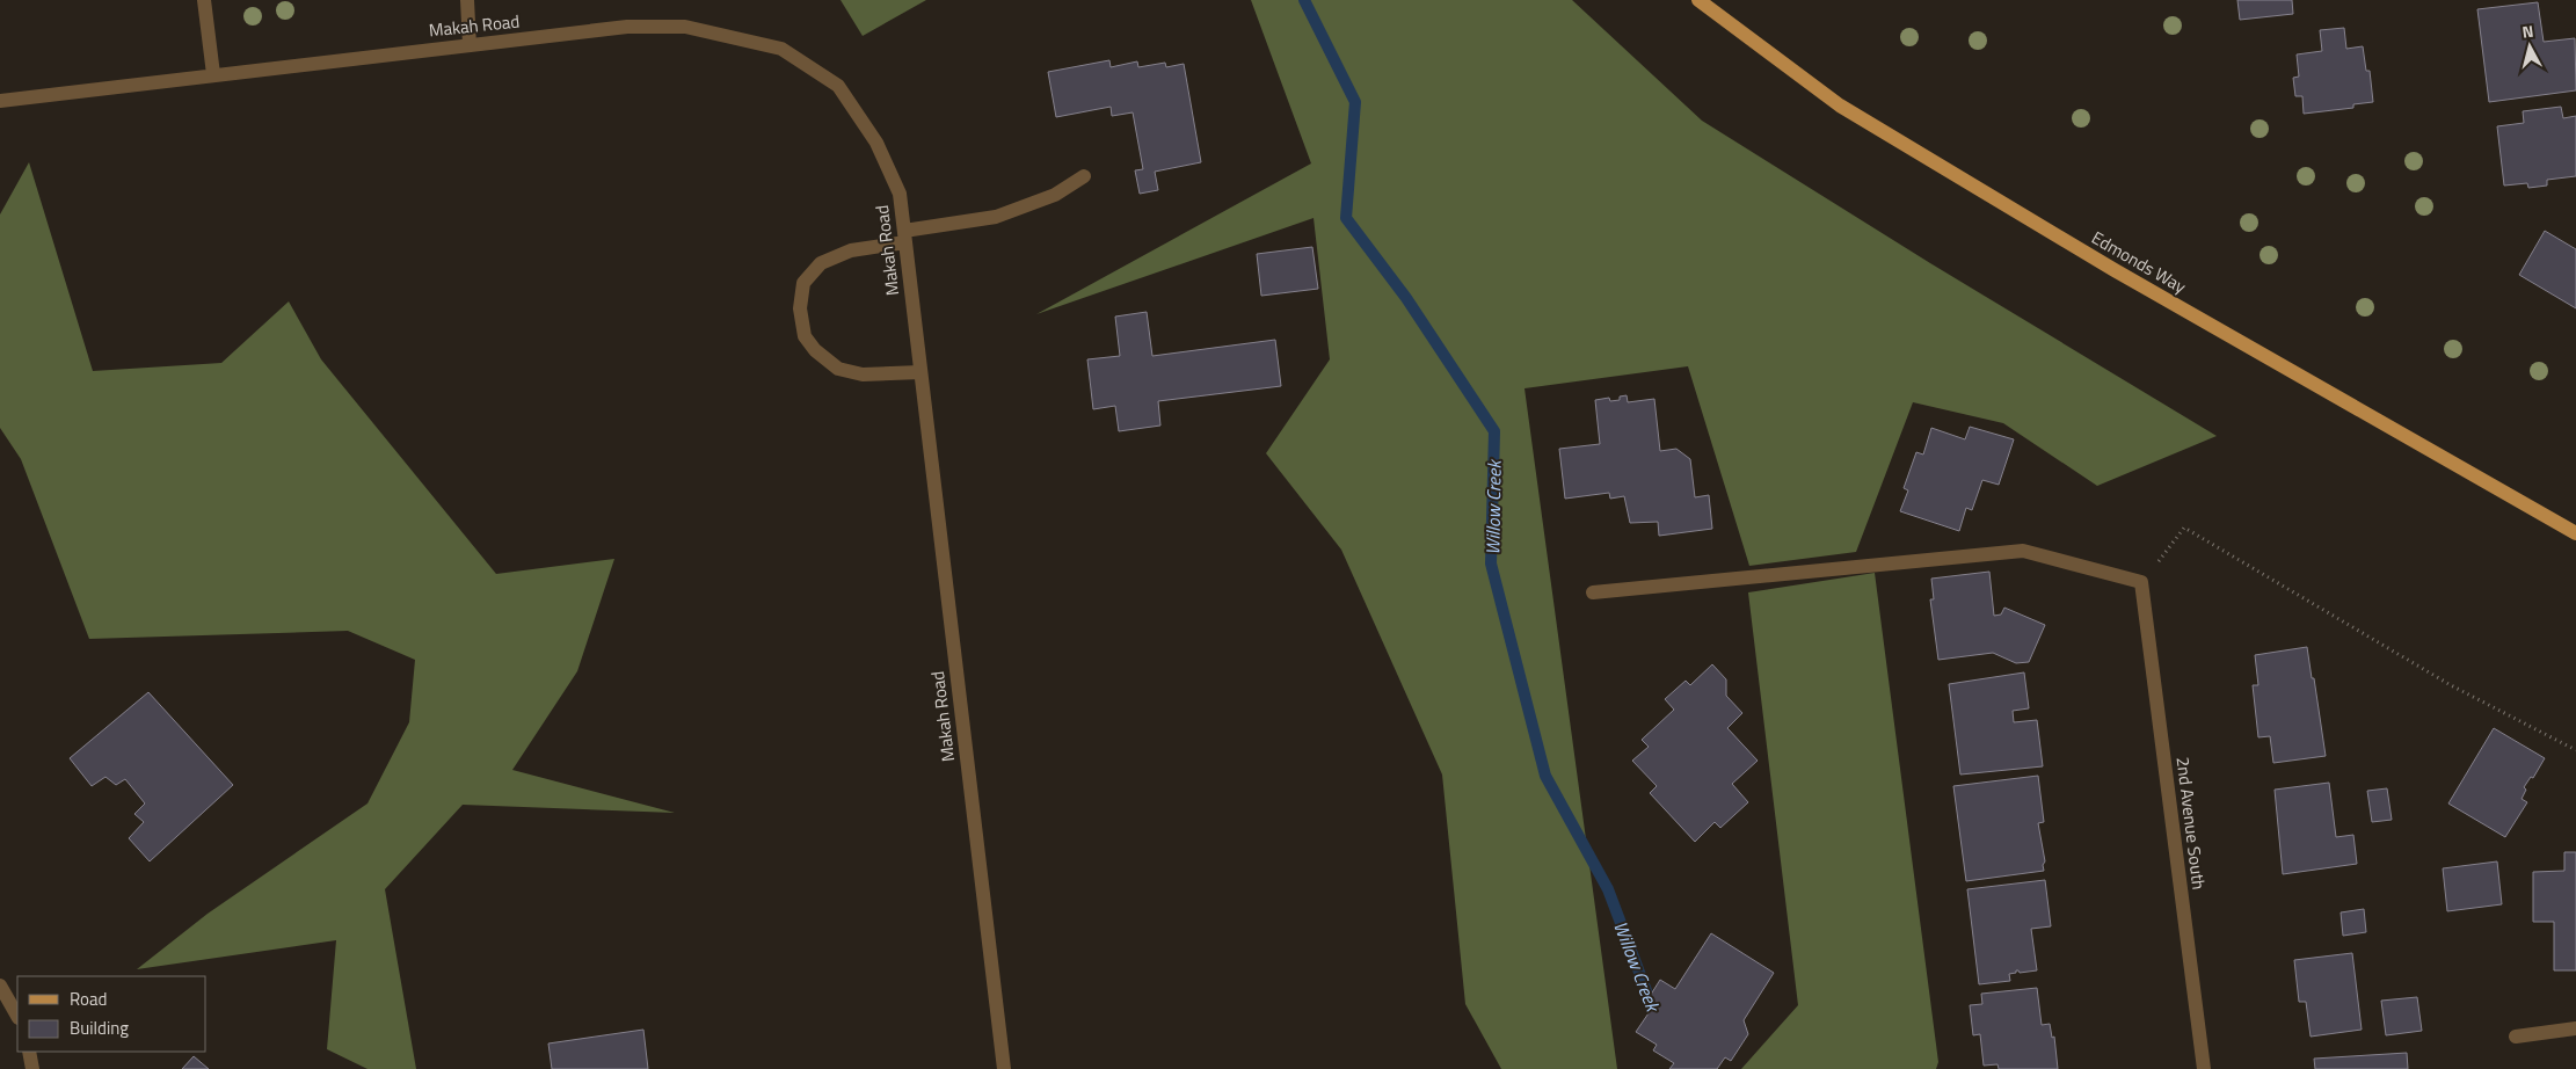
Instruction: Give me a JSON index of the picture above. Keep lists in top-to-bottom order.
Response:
{
  "streets": {
    "main road": ["Edmonds Way"],
    "street": ["Makah Road", "2nd Avenue South"]
  },
  "water": ["Willow Creek"],
  "legend": ["Road", "Building"],
  "north": "top"
}
